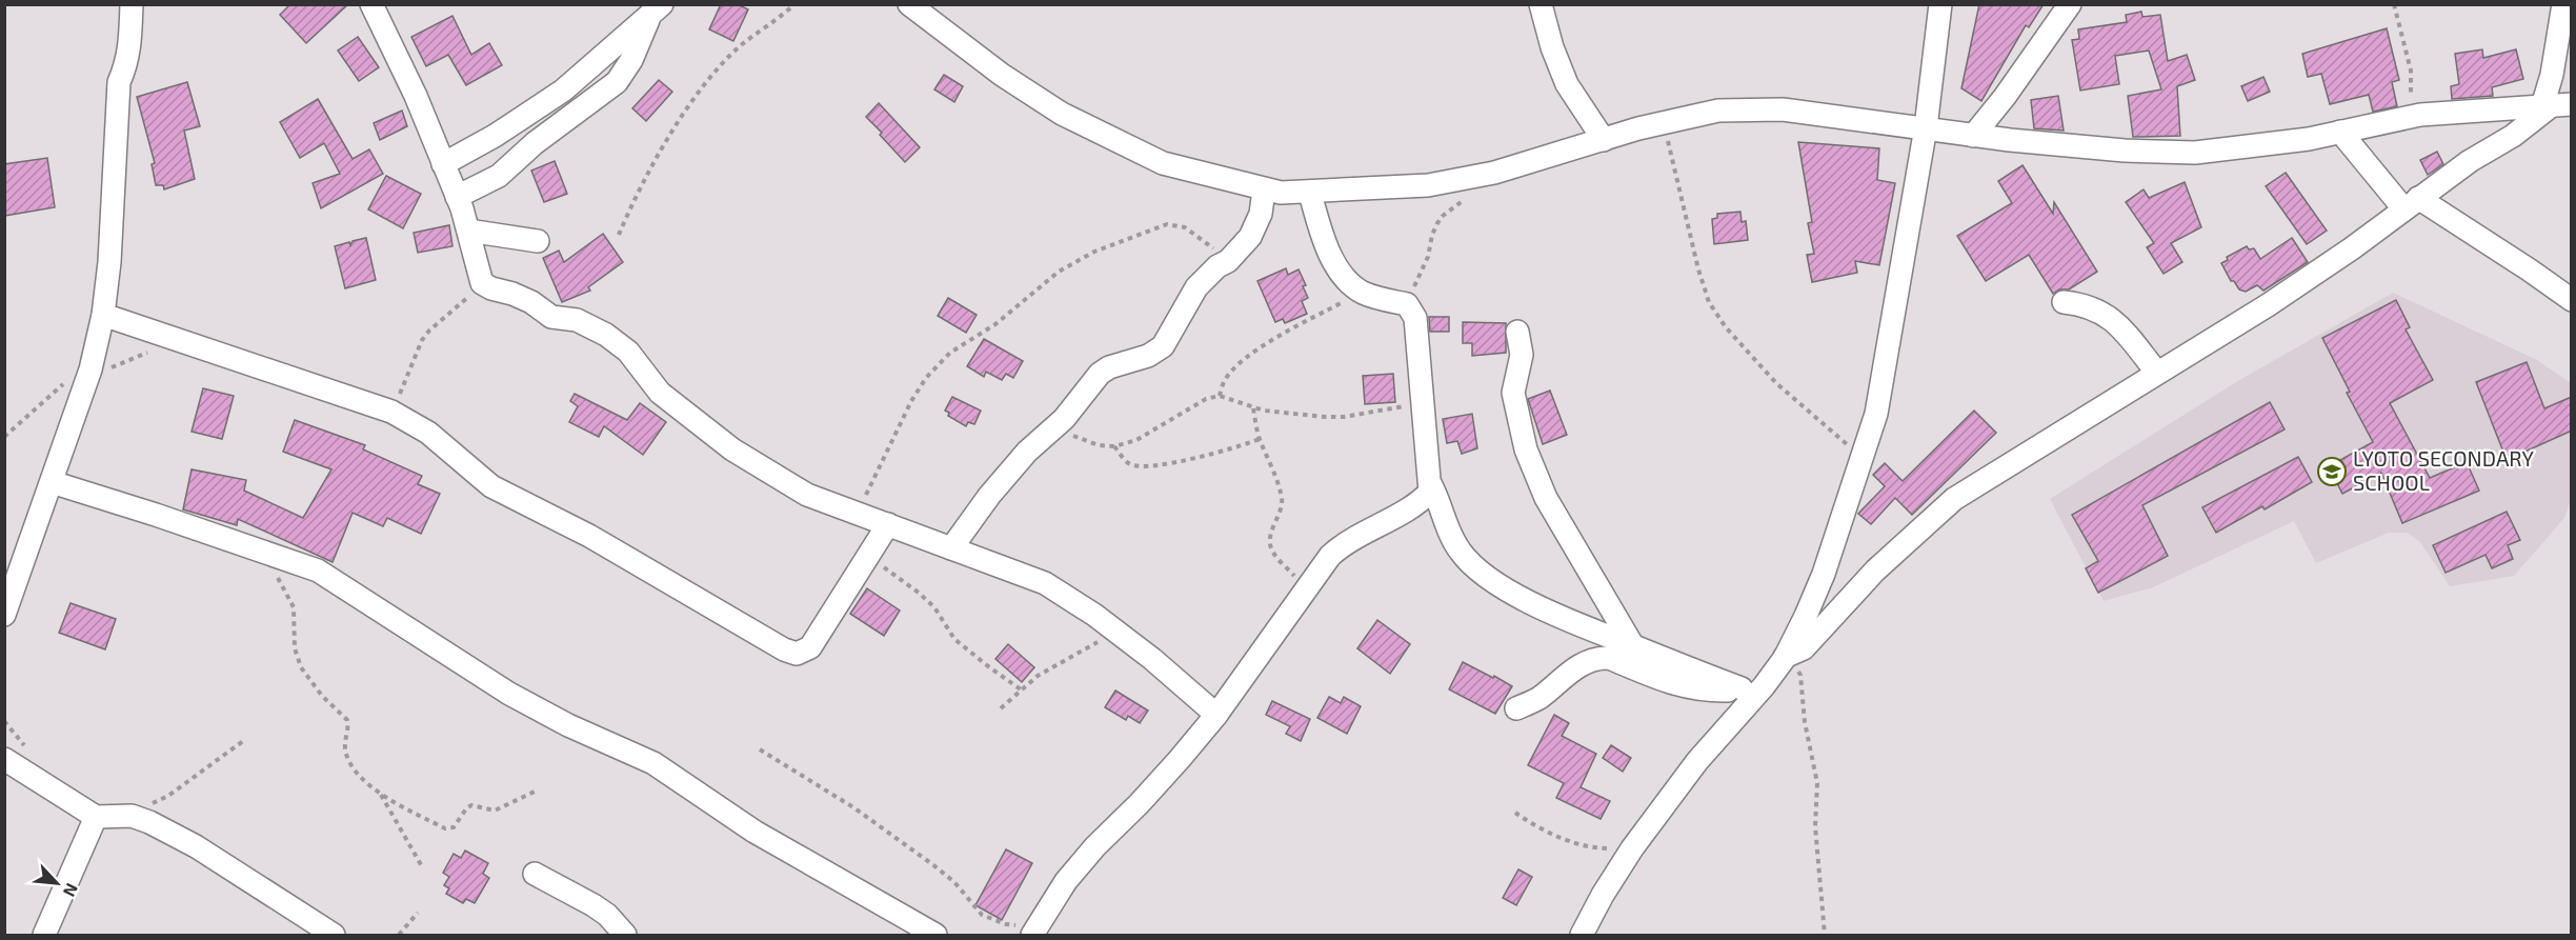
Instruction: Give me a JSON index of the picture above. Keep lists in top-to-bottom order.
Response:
{
  "places": {
    "school or university": ["LYOTO SECONDARY SCHOOL"]
  },
  "north": "bottom right"
}
